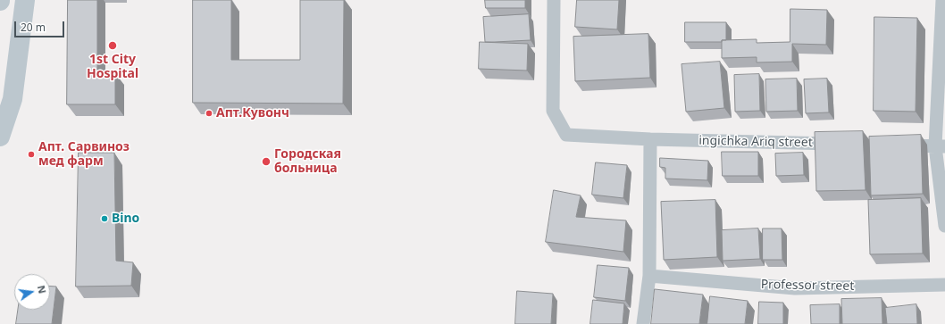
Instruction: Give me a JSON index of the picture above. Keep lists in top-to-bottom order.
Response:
{
  "streets": {
    "street": ["ingichka Ariq street", "Professor street"]
  },
  "places": [
    "1st City Hospital",
    "Апт.Кувонч",
    "Апт. Сарвиноз мед фарм",
    "Городская больница",
    "Bino"
  ],
  "scale_bar": "20 m",
  "north": "right"
}
